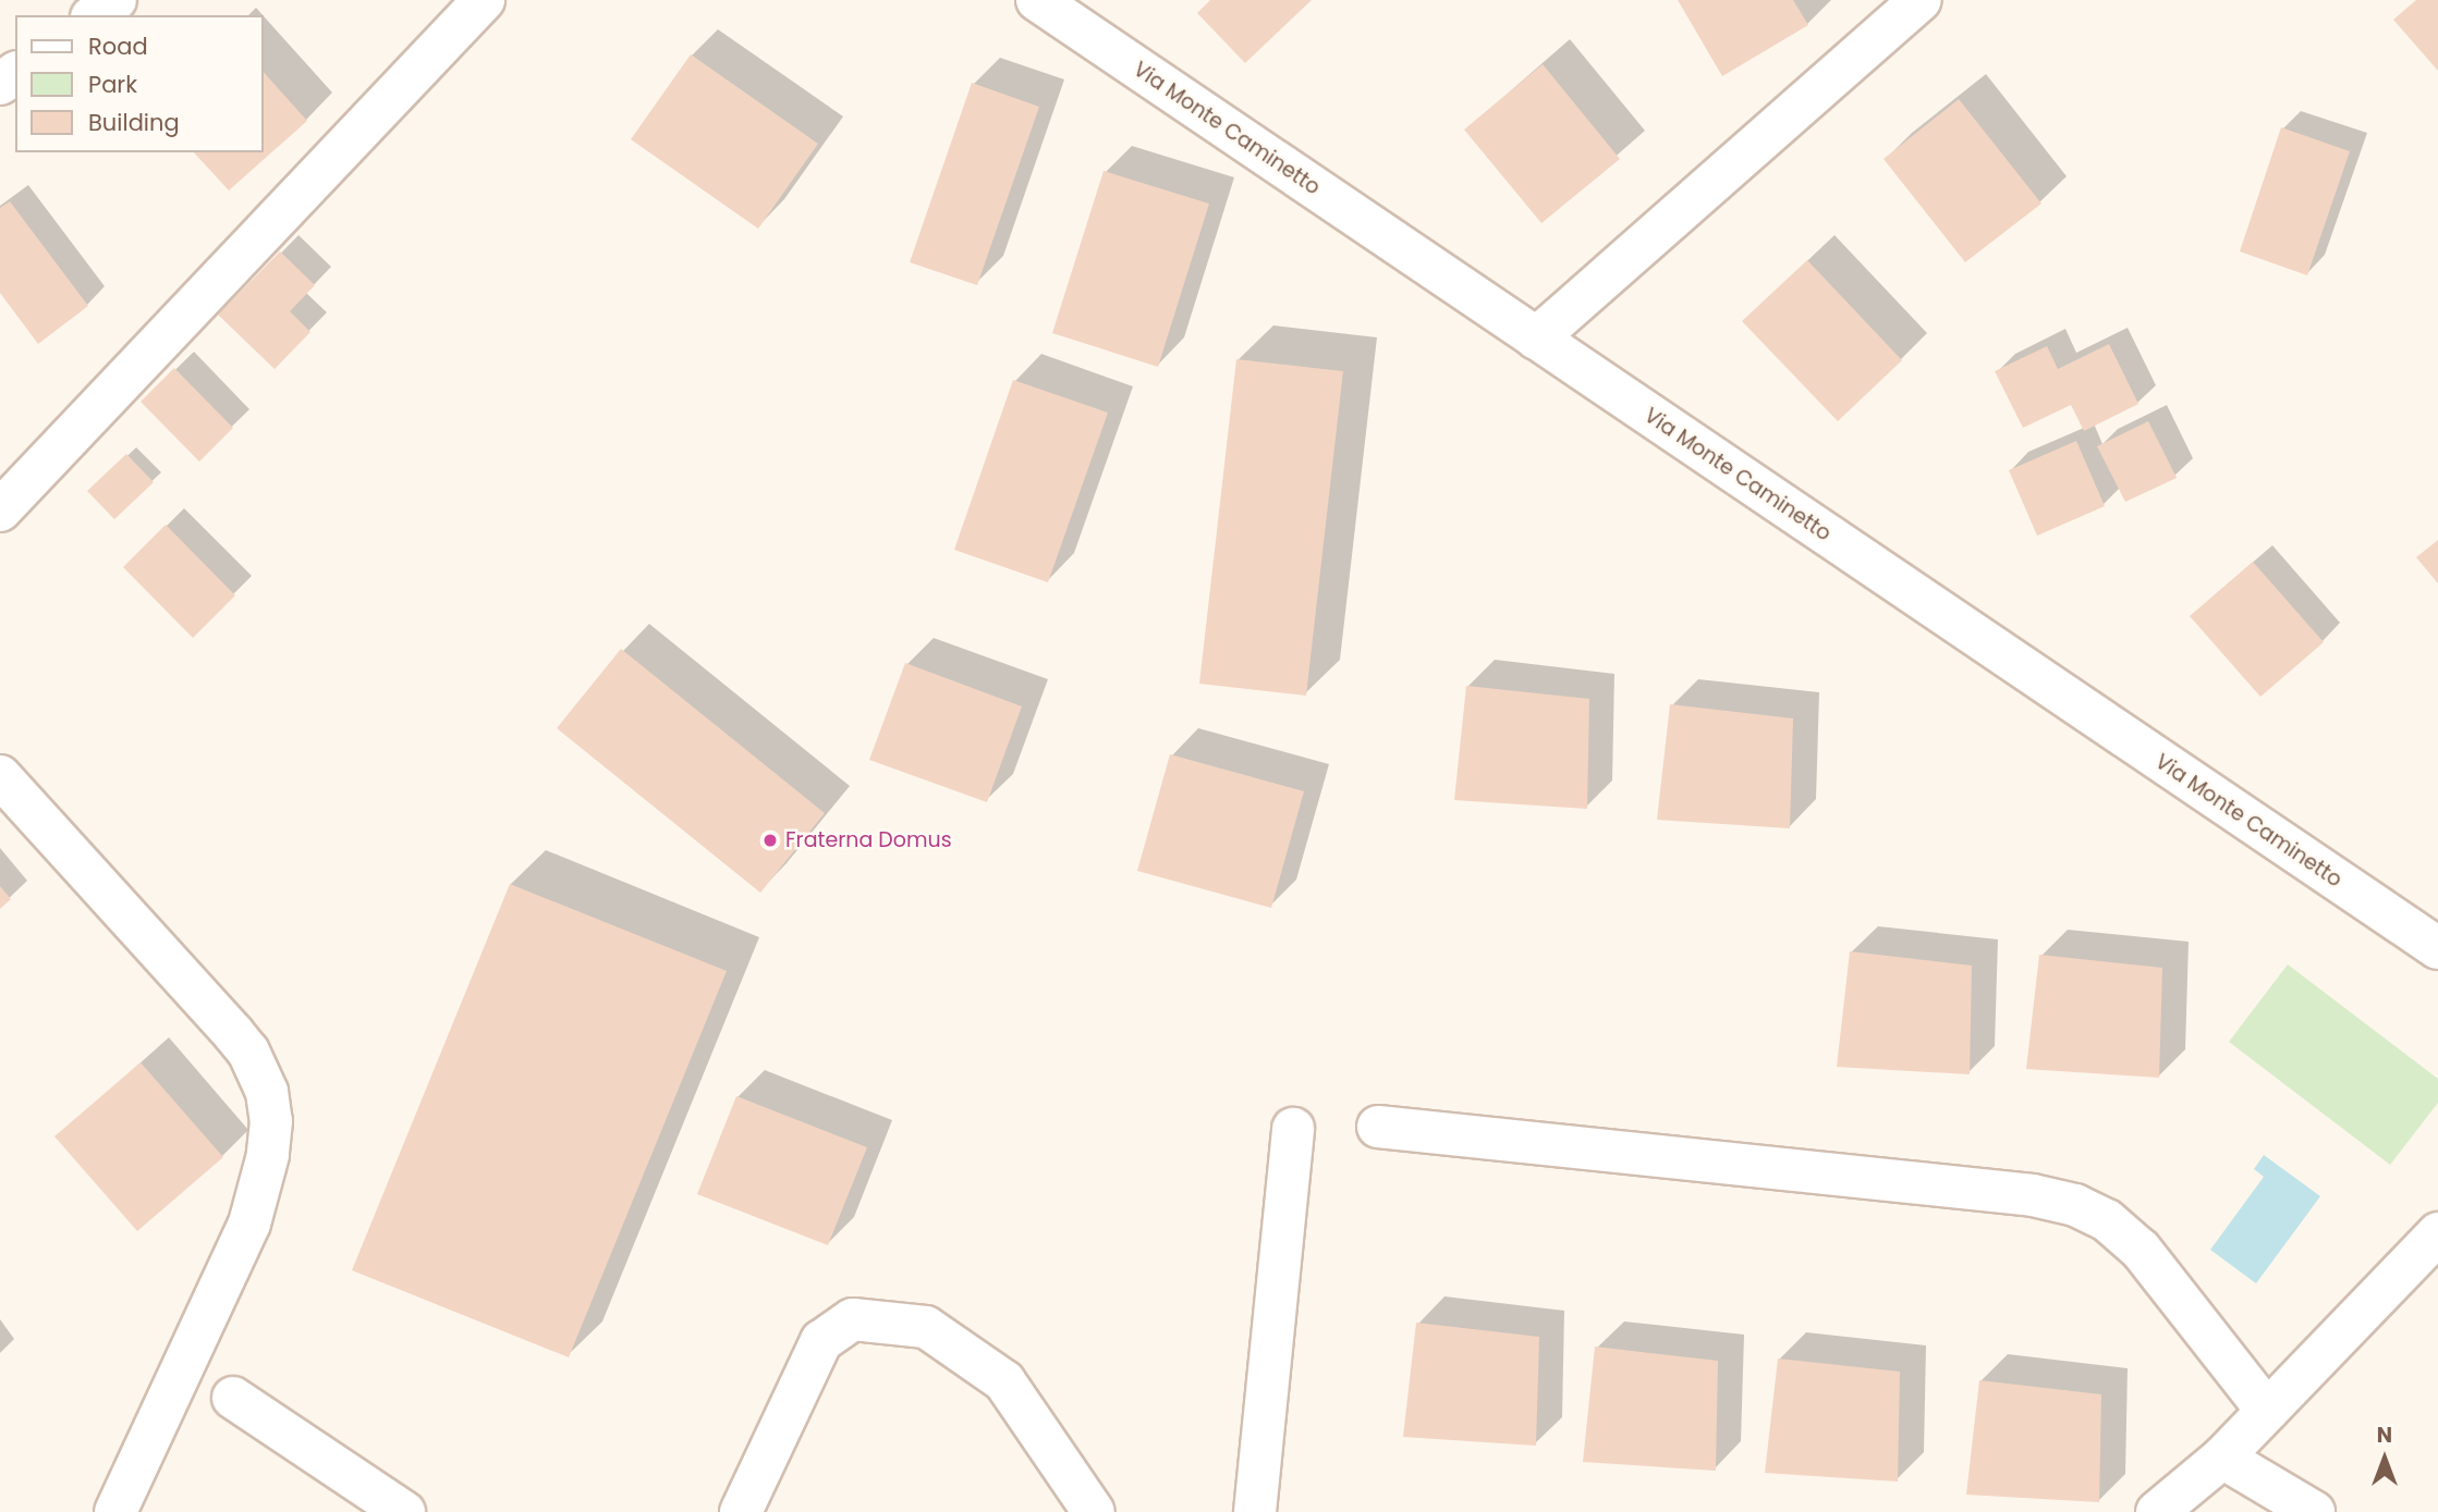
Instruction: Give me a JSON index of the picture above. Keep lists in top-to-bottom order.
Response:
{
  "streets": {
    "street": ["Via Monte Caminetto"]
  },
  "places": ["Fraterna Domus"],
  "legend": ["Road", "Park", "Building"],
  "north": "top"
}
